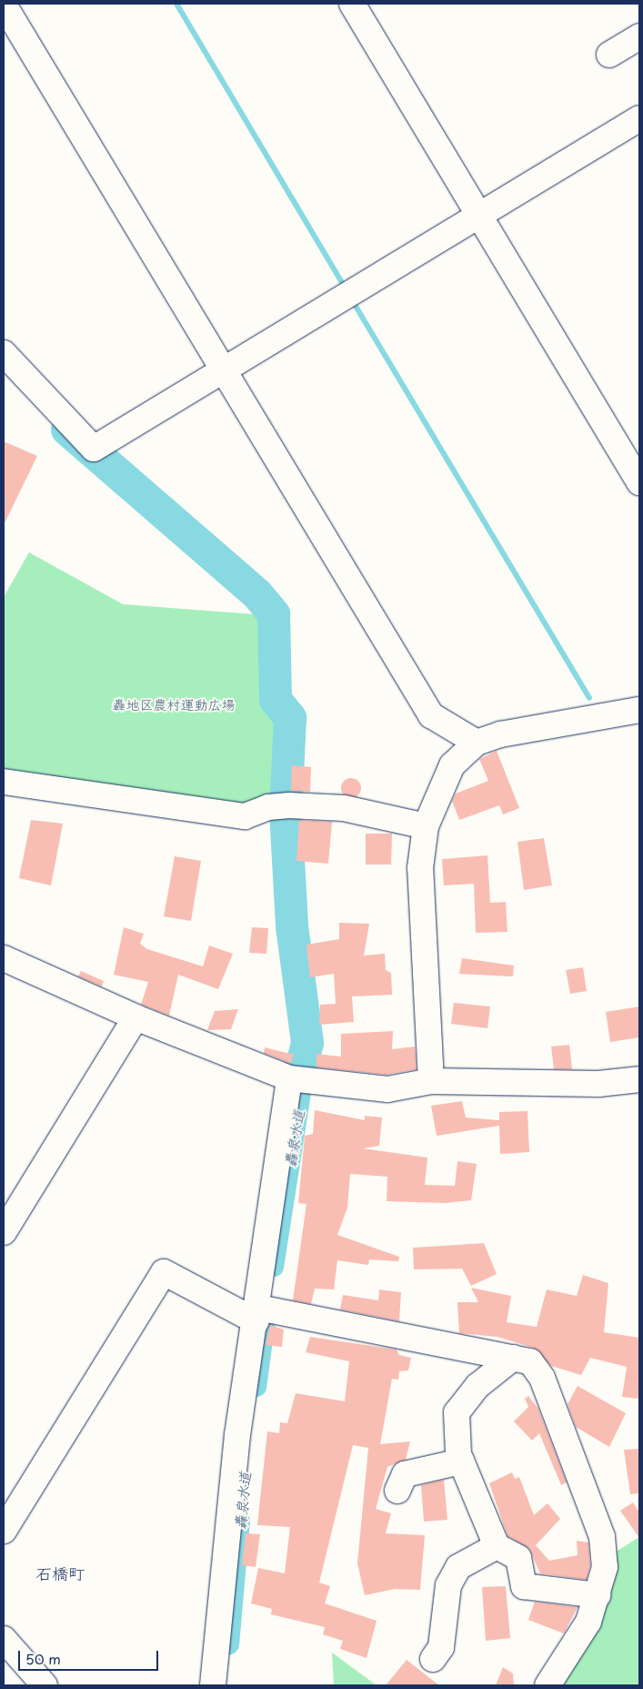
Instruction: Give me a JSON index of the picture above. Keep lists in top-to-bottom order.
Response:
{
  "districts": ["石橋町"],
  "water": ["轟泉水道"],
  "parks": ["轟地区農村運動広場"],
  "scale_bar": "50 m"
}
